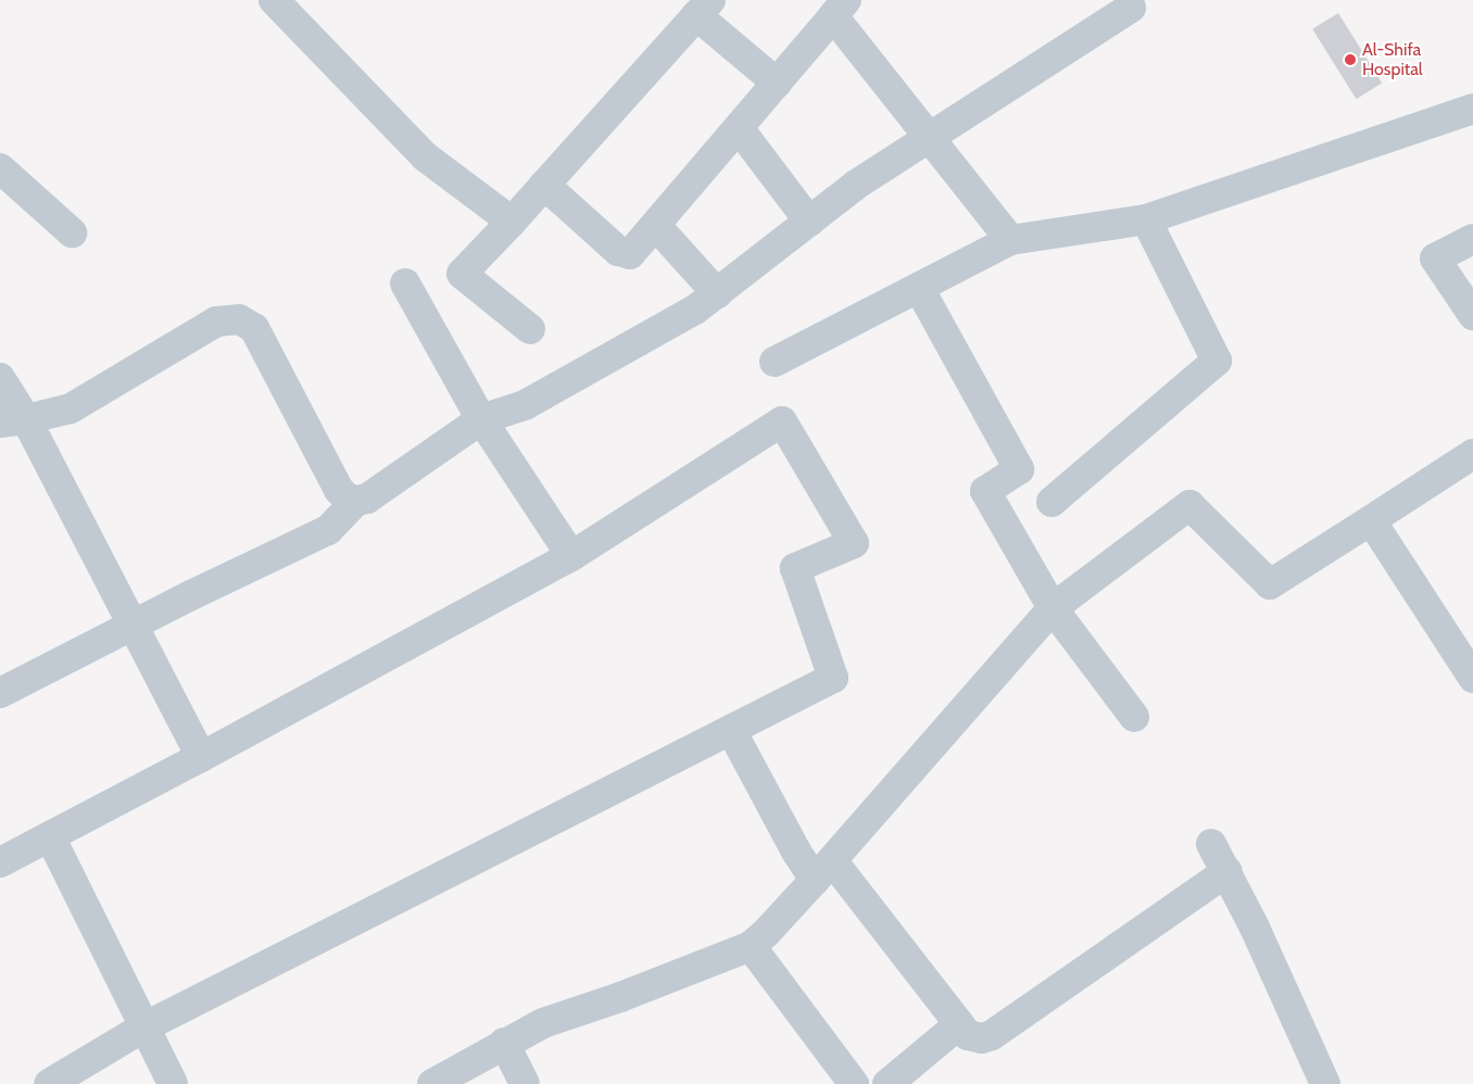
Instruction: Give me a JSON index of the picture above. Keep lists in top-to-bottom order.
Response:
{
  "places": ["Al-Shifa Hospital"]
}
